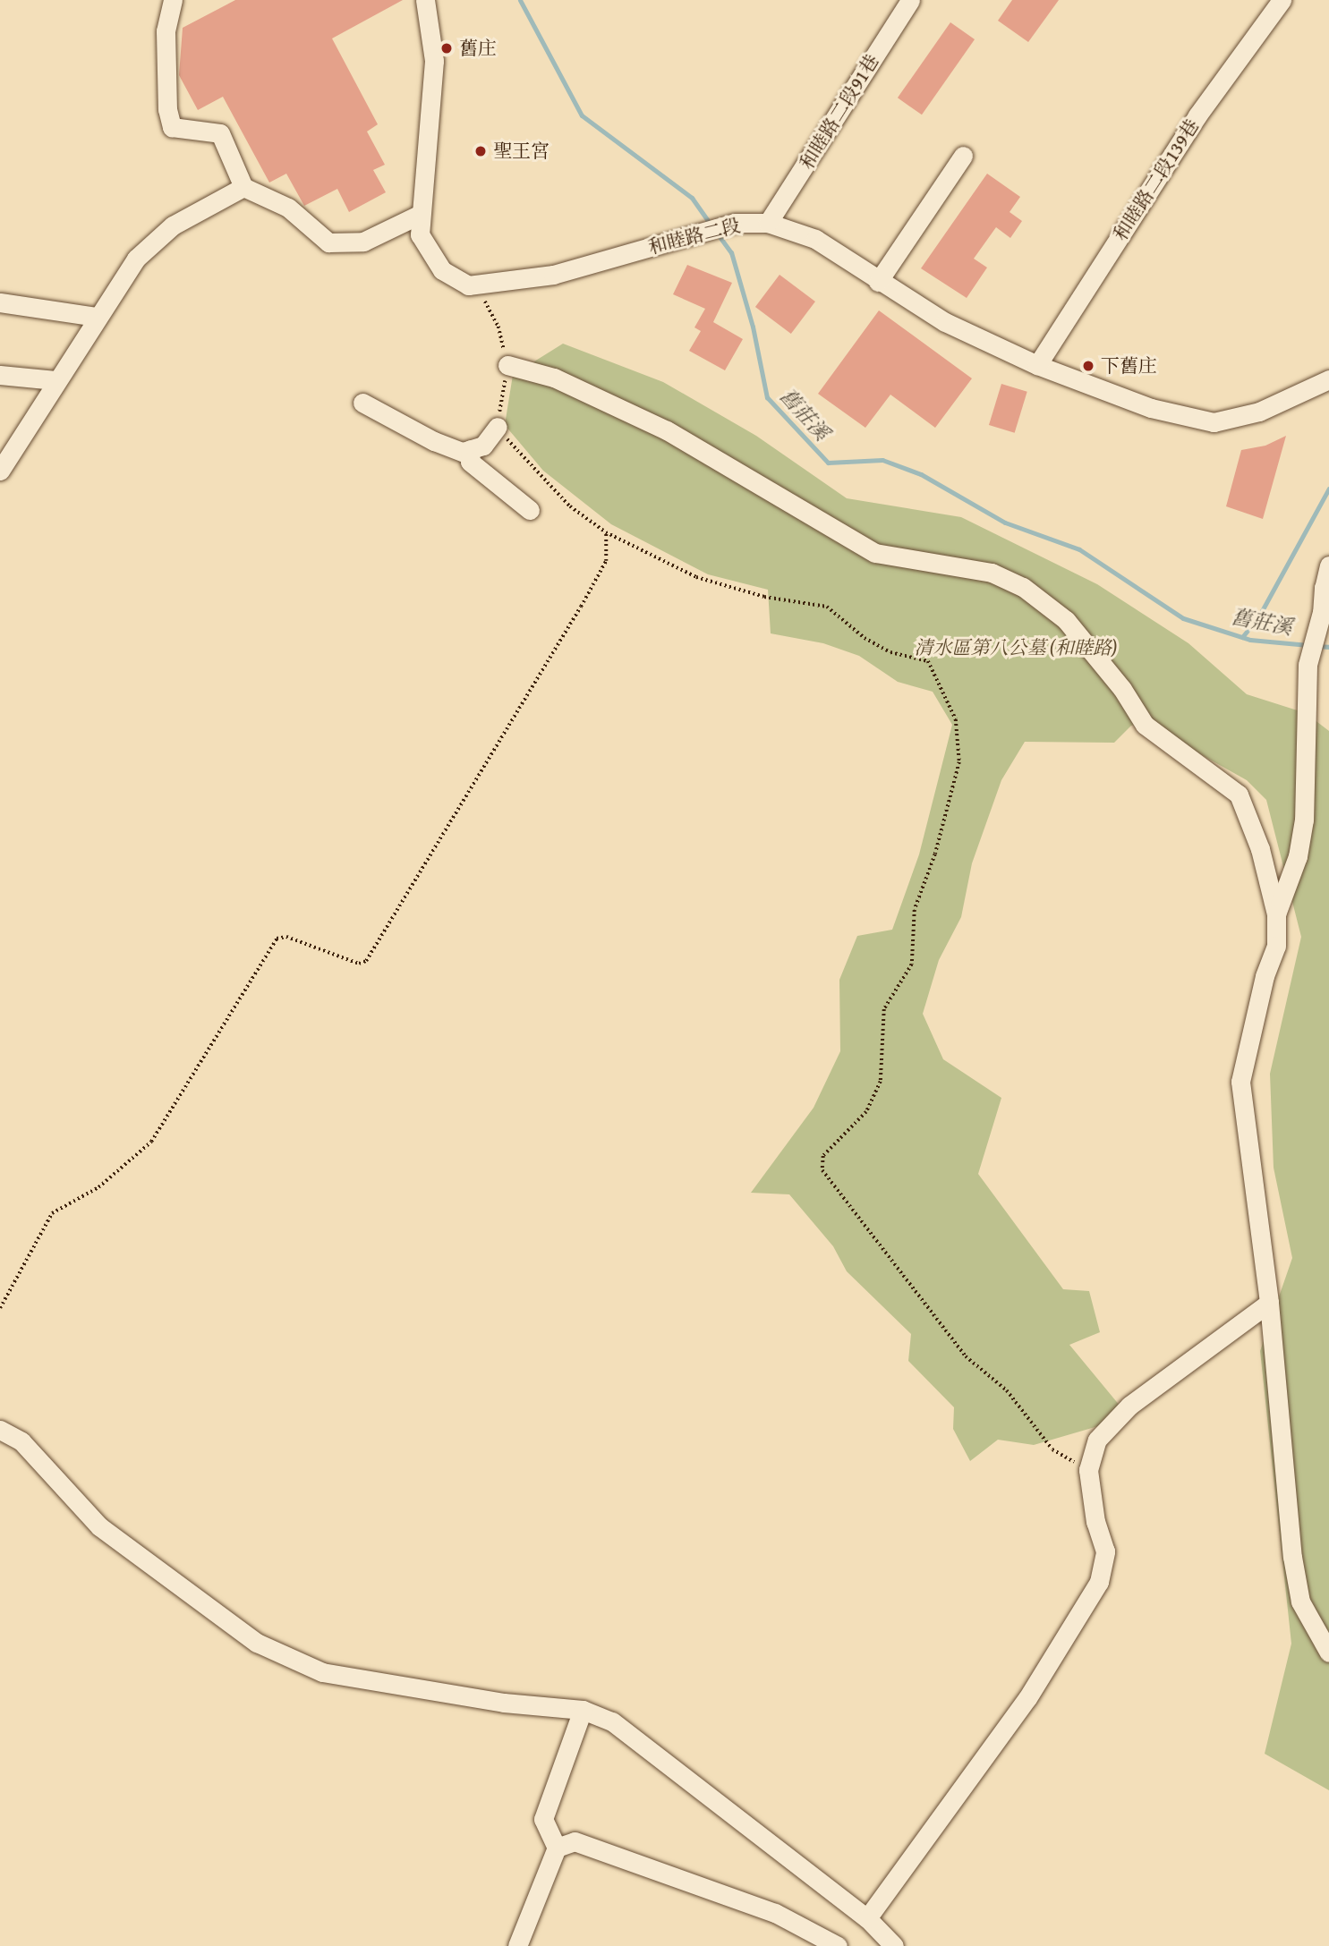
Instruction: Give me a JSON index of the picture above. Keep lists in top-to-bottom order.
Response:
{
  "streets": {
    "street": ["和睦路二段91巷", "和睦路二段139巷", "和睦路二段"]
  },
  "crossings": [
    ["和睦路二段91巷", "和睦路二段"],
    ["和睦路二段139巷", "和睦路二段"]
  ],
  "water": ["舊莊溪"],
  "parks": ["清水區第八公墓 (和睦路)"],
  "places": ["舊庄", "聖王宮", "下舊庄"]
}
